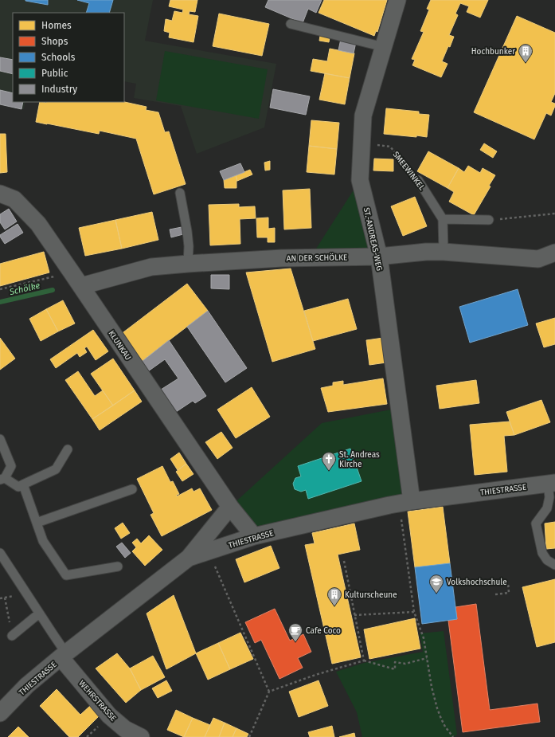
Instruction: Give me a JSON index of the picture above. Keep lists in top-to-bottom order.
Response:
{
  "streets": {
    "street": [
      "ST.-ANDREAS-WEG",
      "AN DER SCHÖLKE",
      "KLUNKAU",
      "THIESTRASSE",
      "WEHRSTRASSE"
    ],
    "lane": ["SMEEWINKEL"]
  },
  "crossings": [
    ["SMEEWINKEL", "ST.-ANDREAS-WEG"],
    ["ST.-ANDREAS-WEG", "AN DER SCHÖLKE"],
    ["ST.-ANDREAS-WEG", "THIESTRASSE"],
    ["AN DER SCHÖLKE", "KLUNKAU"],
    ["KLUNKAU", "THIESTRASSE"],
    ["THIESTRASSE", "WEHRSTRASSE"]
  ],
  "water": ["Schölke"],
  "places": {
    "building": ["Hochbunker", "Kulturscheune"],
    "church": ["St. Andreas Kirche"],
    "school or university": ["Volkshochschule"],
    "cafe": ["Cafe Coco"]
  },
  "legend": [
    "Homes",
    "Shops",
    "Schools",
    "Public",
    "Industry"
  ]
}
